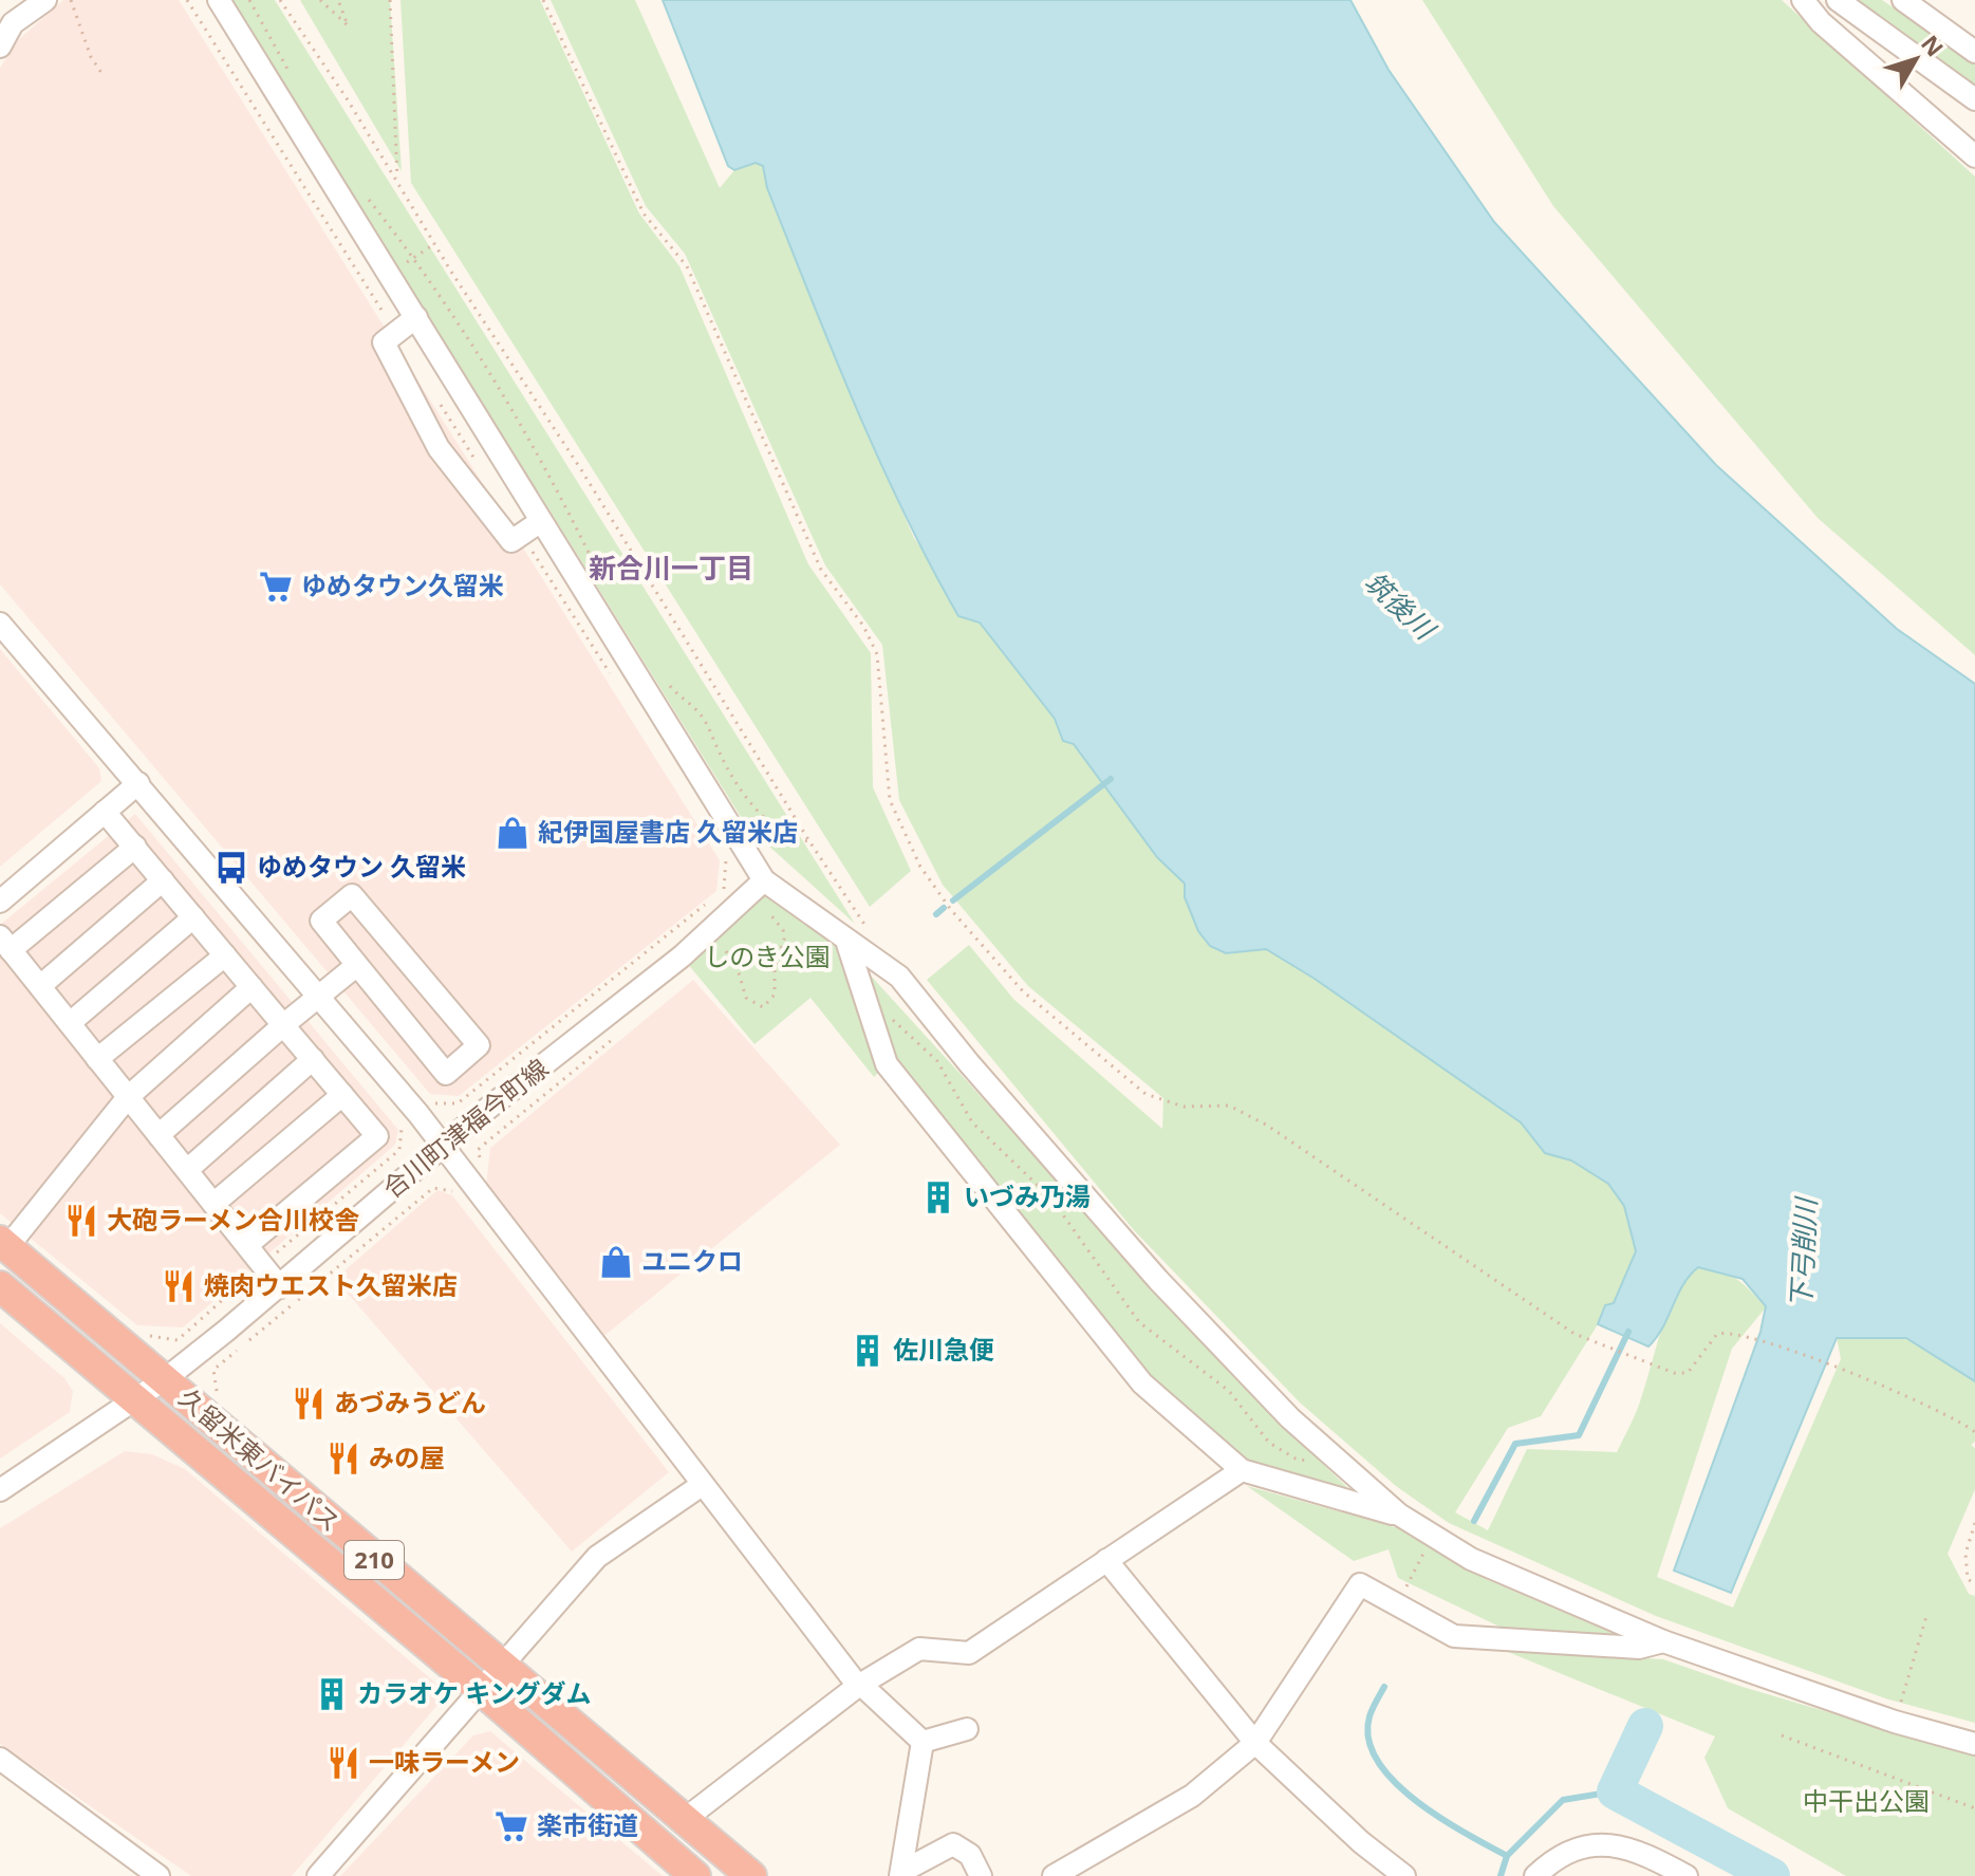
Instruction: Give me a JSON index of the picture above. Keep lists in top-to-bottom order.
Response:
{
  "streets": {
    "highway": ["久留米東バイパス", "210"],
    "street": ["合川町津福今町線"]
  },
  "crossings": [
    ["合川町津福今町線", "久留米東バイパス"]
  ],
  "districts": ["新合川一丁目"],
  "water": ["筑後川", "下弓削川"],
  "parks": ["しのき公園", "中干出公園"],
  "places": {
    "supermarket": ["ゆめタウン久留米", "楽市街道"],
    "shop": ["紀伊国屋書店 久留米店", "ユニクロ"],
    "bus stop": ["ゆめタウン 久留米"],
    "building": ["いづみ乃湯", "佐川急便", "カラオケ キングダム"],
    "restaurant": [
      "大砲ラーメン合川校舎",
      "焼肉ウエスト久留米店",
      "あづみうどん",
      "みの屋",
      "一味ラーメン"
    ]
  },
  "north": "top right"
}
